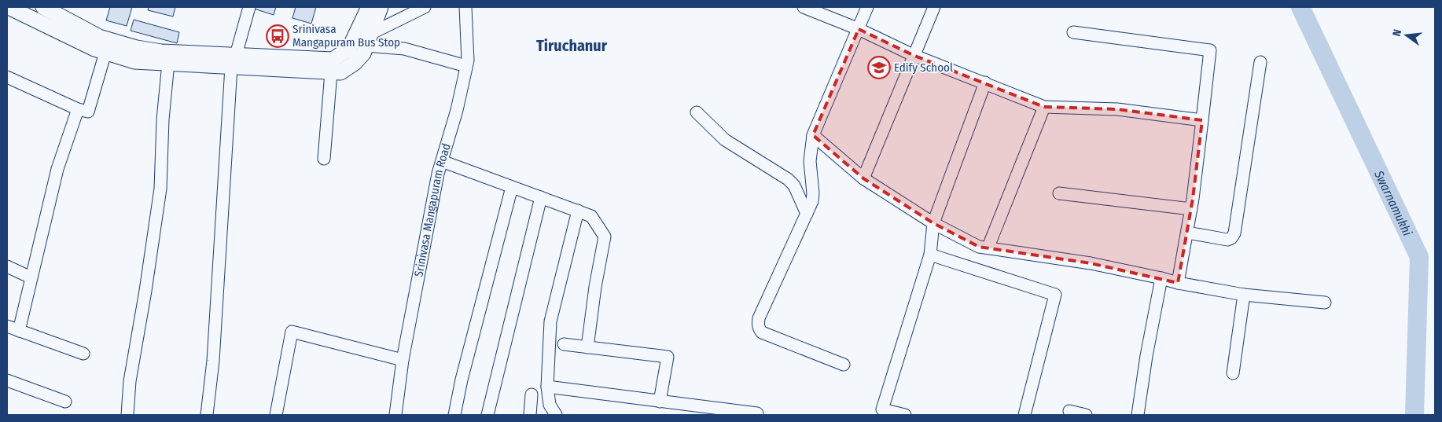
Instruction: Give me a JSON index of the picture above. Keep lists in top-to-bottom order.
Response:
{
  "streets": {
    "street": ["Srinivasa Mangapuram Road"]
  },
  "districts": ["Tiruchanur"],
  "water": ["Swarnamukhi"],
  "places": {
    "bus stop": ["Srinivasa Mangapuram Bus Stop"],
    "school or university": ["Edify School"]
  },
  "north": "left"
}
